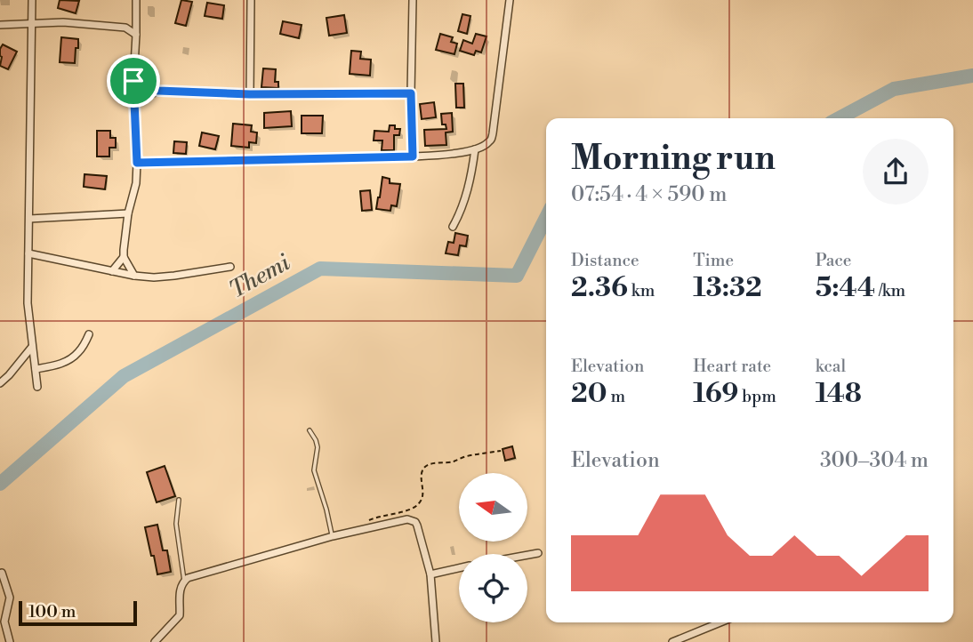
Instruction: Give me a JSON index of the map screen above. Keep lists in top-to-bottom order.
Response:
{
  "water": ["Themi"],
  "scale_bar": "100 m",
  "north": "left",
  "page": {
    "heading": ["Morning run", "07:54 · 4 × 590 m"],
    "stats": [
      ["Distance", "2.36 km"],
      ["Time", "13:32"],
      ["Pace", "5:44 /km"],
      ["Elevation", "20 m"],
      ["Heart rate", "169 bpm"],
      ["kcal", "148"]
    ],
    "chart": ["Elevation", "300–304 m"],
    "scale": "100 m"
  }
}
